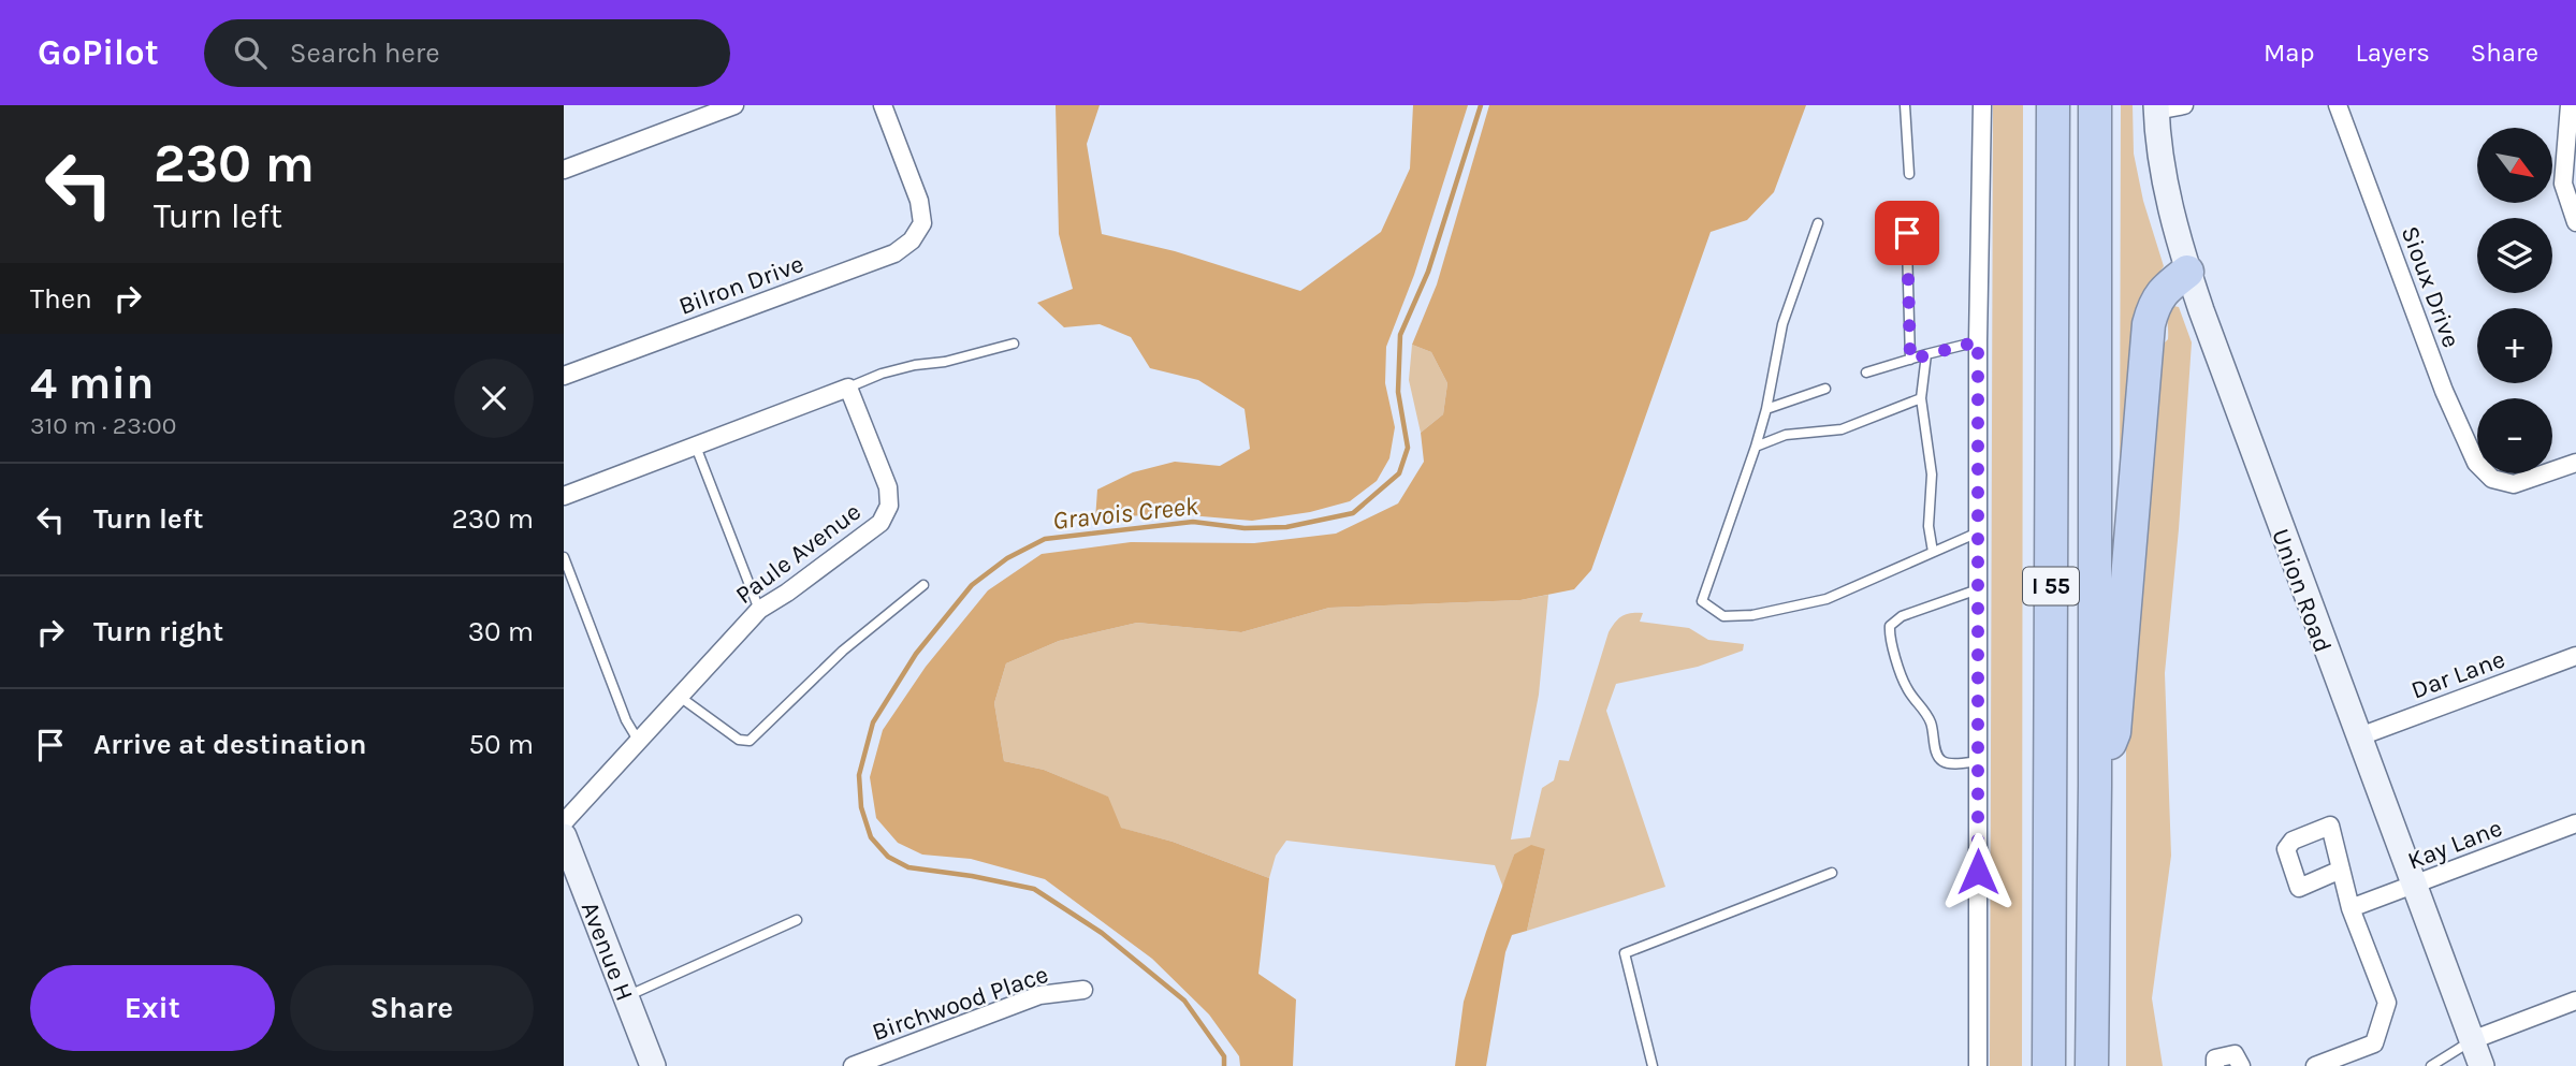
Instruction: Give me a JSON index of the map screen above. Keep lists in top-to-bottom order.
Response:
{
  "streets": {
    "highway": ["I 55"],
    "main road": ["Union Road", "Avenue H"],
    "street": [
      "Bilron Drive",
      "Sioux Drive",
      "Paule Avenue",
      "Dar Lane",
      "Kay Lane",
      "Birchwood Place"
    ]
  },
  "crossings": [
    ["Union Road", "Dar Lane"],
    ["Union Road", "Kay Lane"]
  ],
  "water": ["Gravois Creek"],
  "north": "bottom right",
  "page": {
    "header": "GoPilot",
    "search": "Search here",
    "nav": ["Map", "Layers", "Share"],
    "turn": ["230 m", "Turn left"],
    "map_buttons": ["+", "−"],
    "then": "Then",
    "heading": ["4 min", "310 m · 23:00"],
    "list": [
      {
        "name": "Turn left",
        "value": "230 m"
      },
      {
        "name": "Turn right",
        "value": "30 m"
      },
      {
        "name": "Arrive at destination",
        "value": "50 m"
      }
    ],
    "buttons": ["Exit", "Share"]
  }
}
